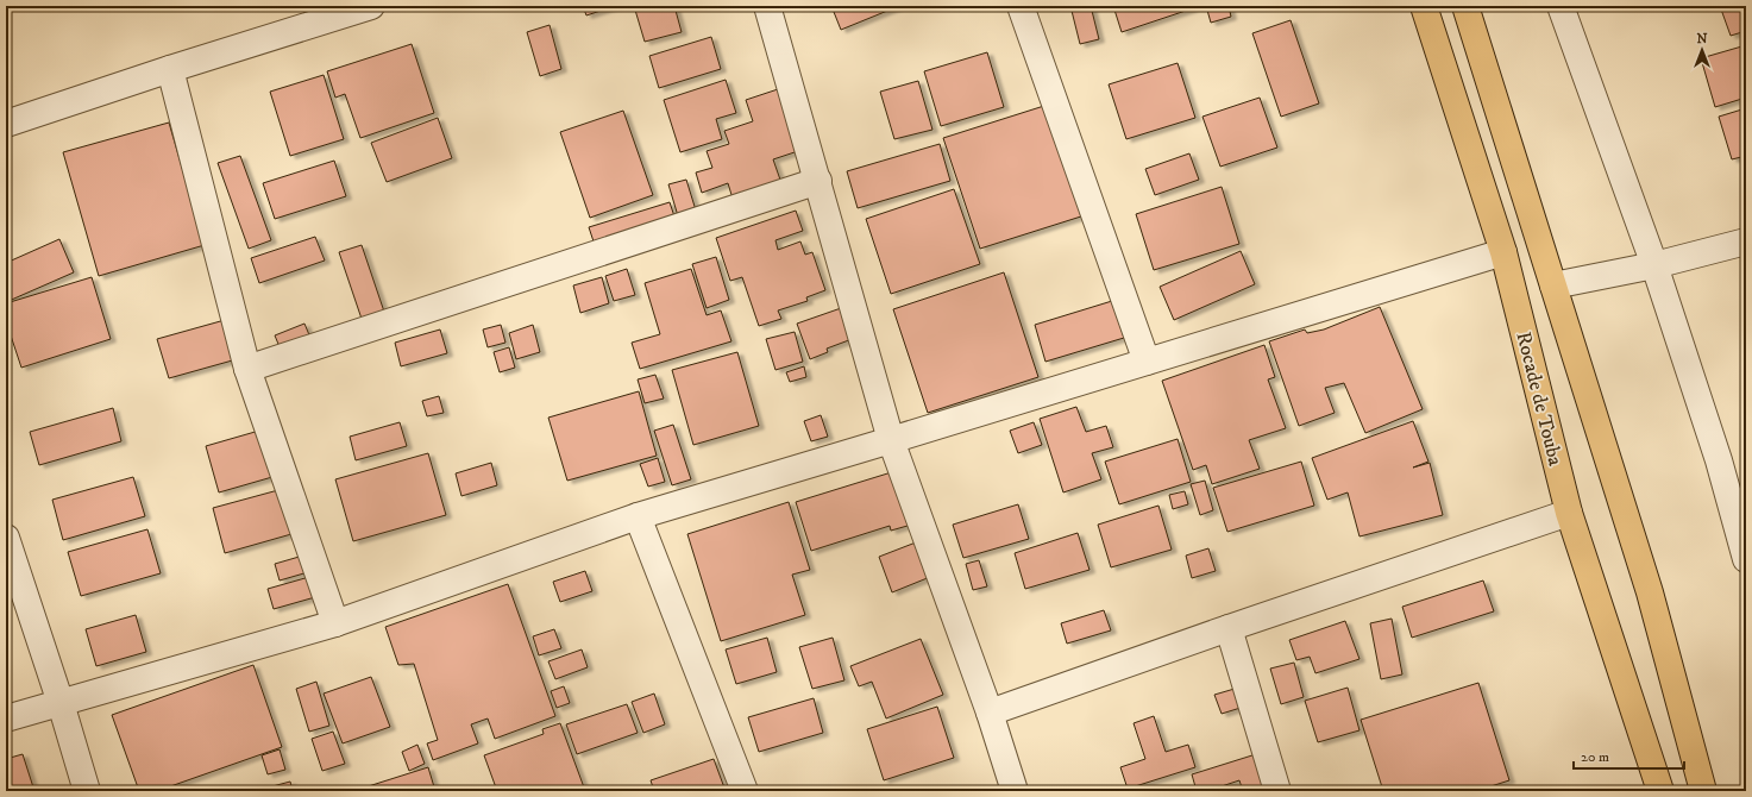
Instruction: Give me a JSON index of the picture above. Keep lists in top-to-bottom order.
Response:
{
  "streets": {
    "main road": ["Rocade de Touba"]
  },
  "scale_bar": "20 m",
  "north": "top"
}
